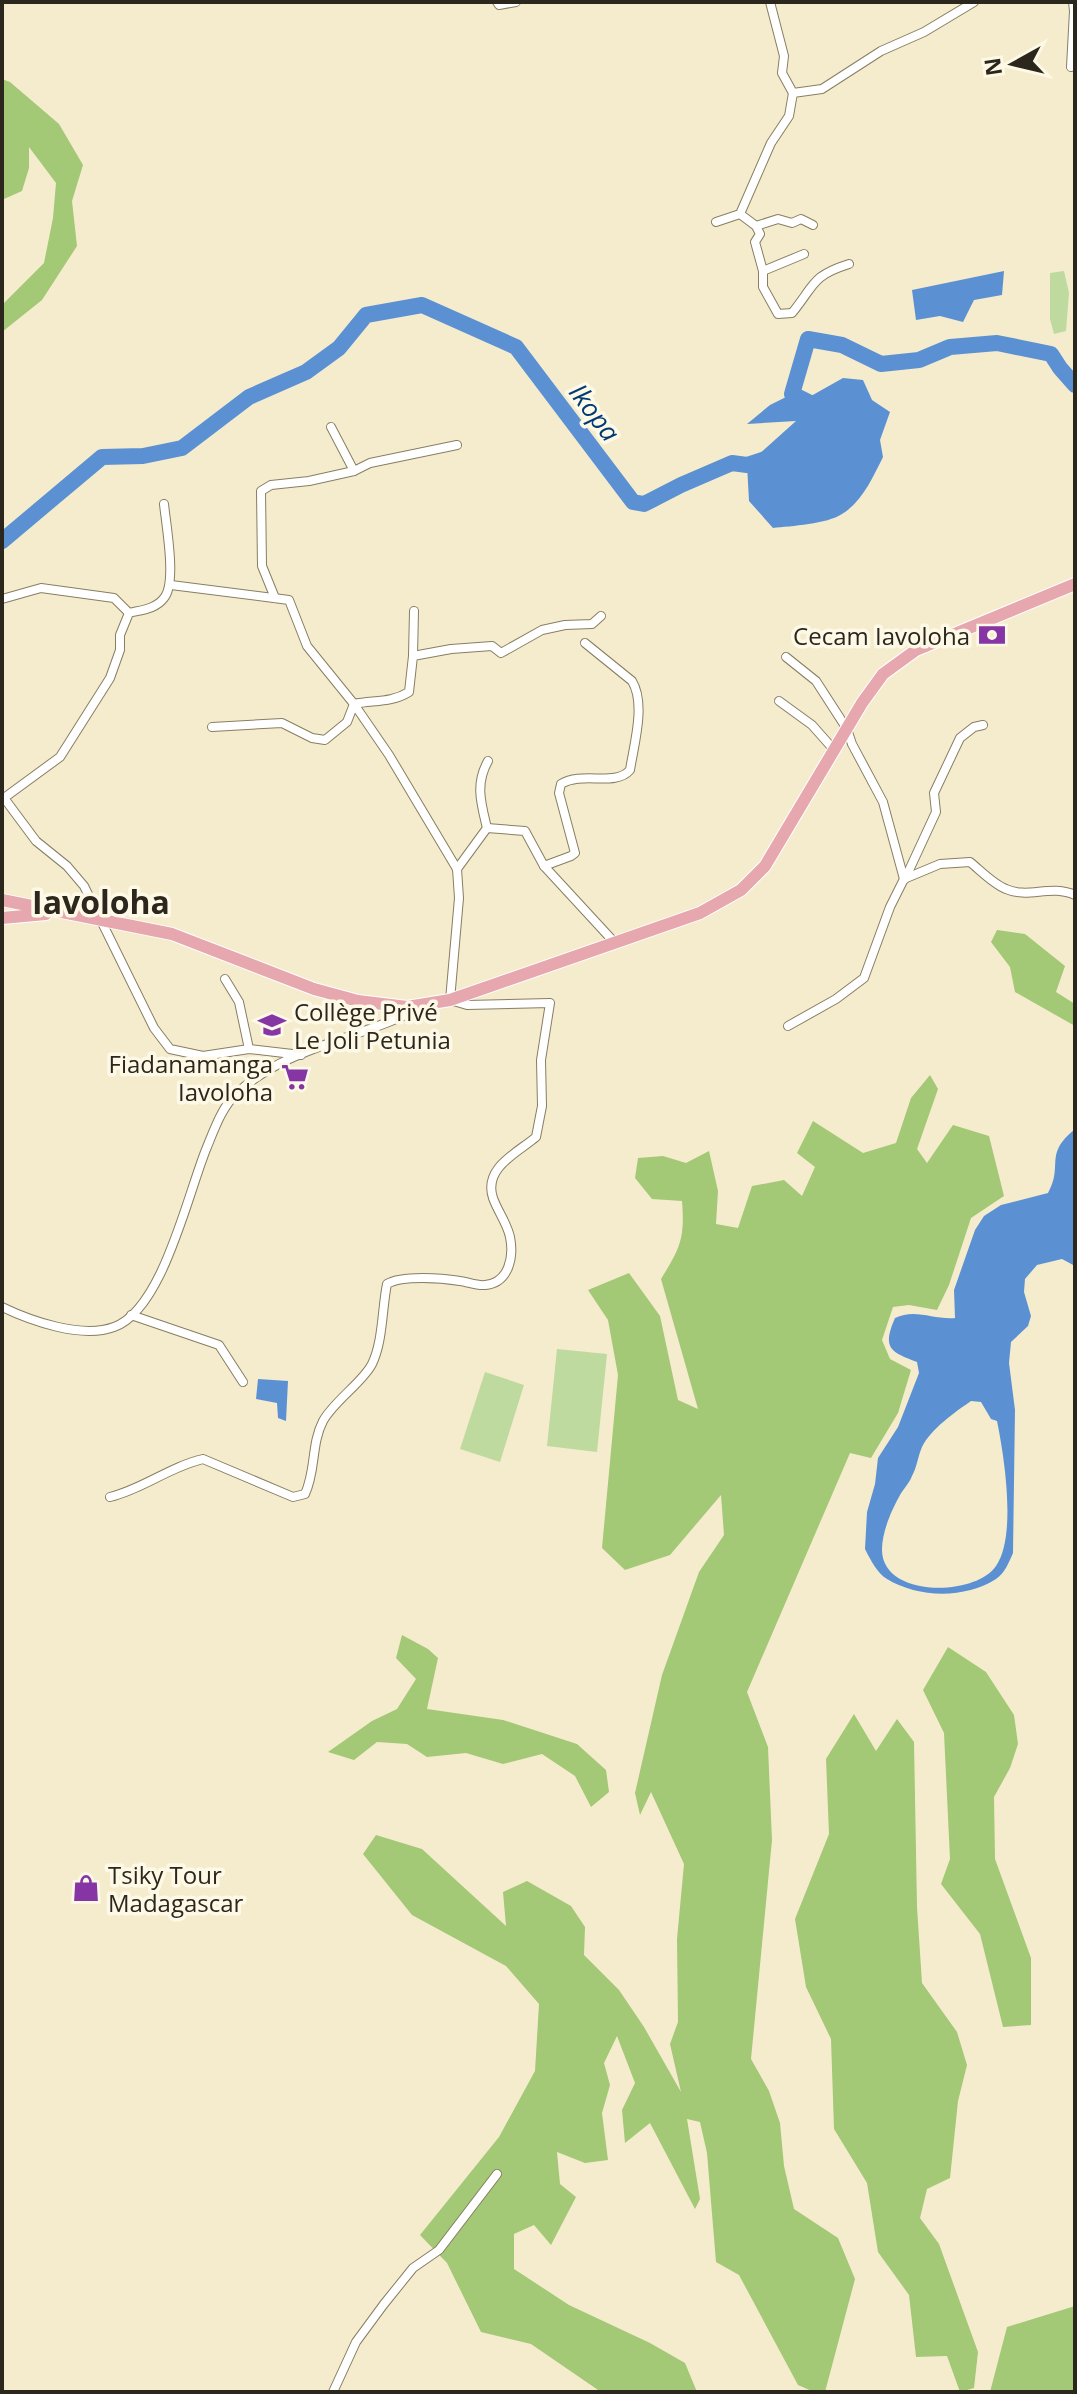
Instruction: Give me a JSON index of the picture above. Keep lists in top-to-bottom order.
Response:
{
  "districts": ["Iavoloha"],
  "water": ["Ikopa"],
  "places": {
    "bank": ["Cecam Iavoloha"],
    "school or university": ["Collège Privé Le Joli Petunia"],
    "supermarket": ["Fiadanamanga Iavoloha"],
    "shop": ["Tsiky Tour Madagascar"]
  },
  "north": "left"
}
